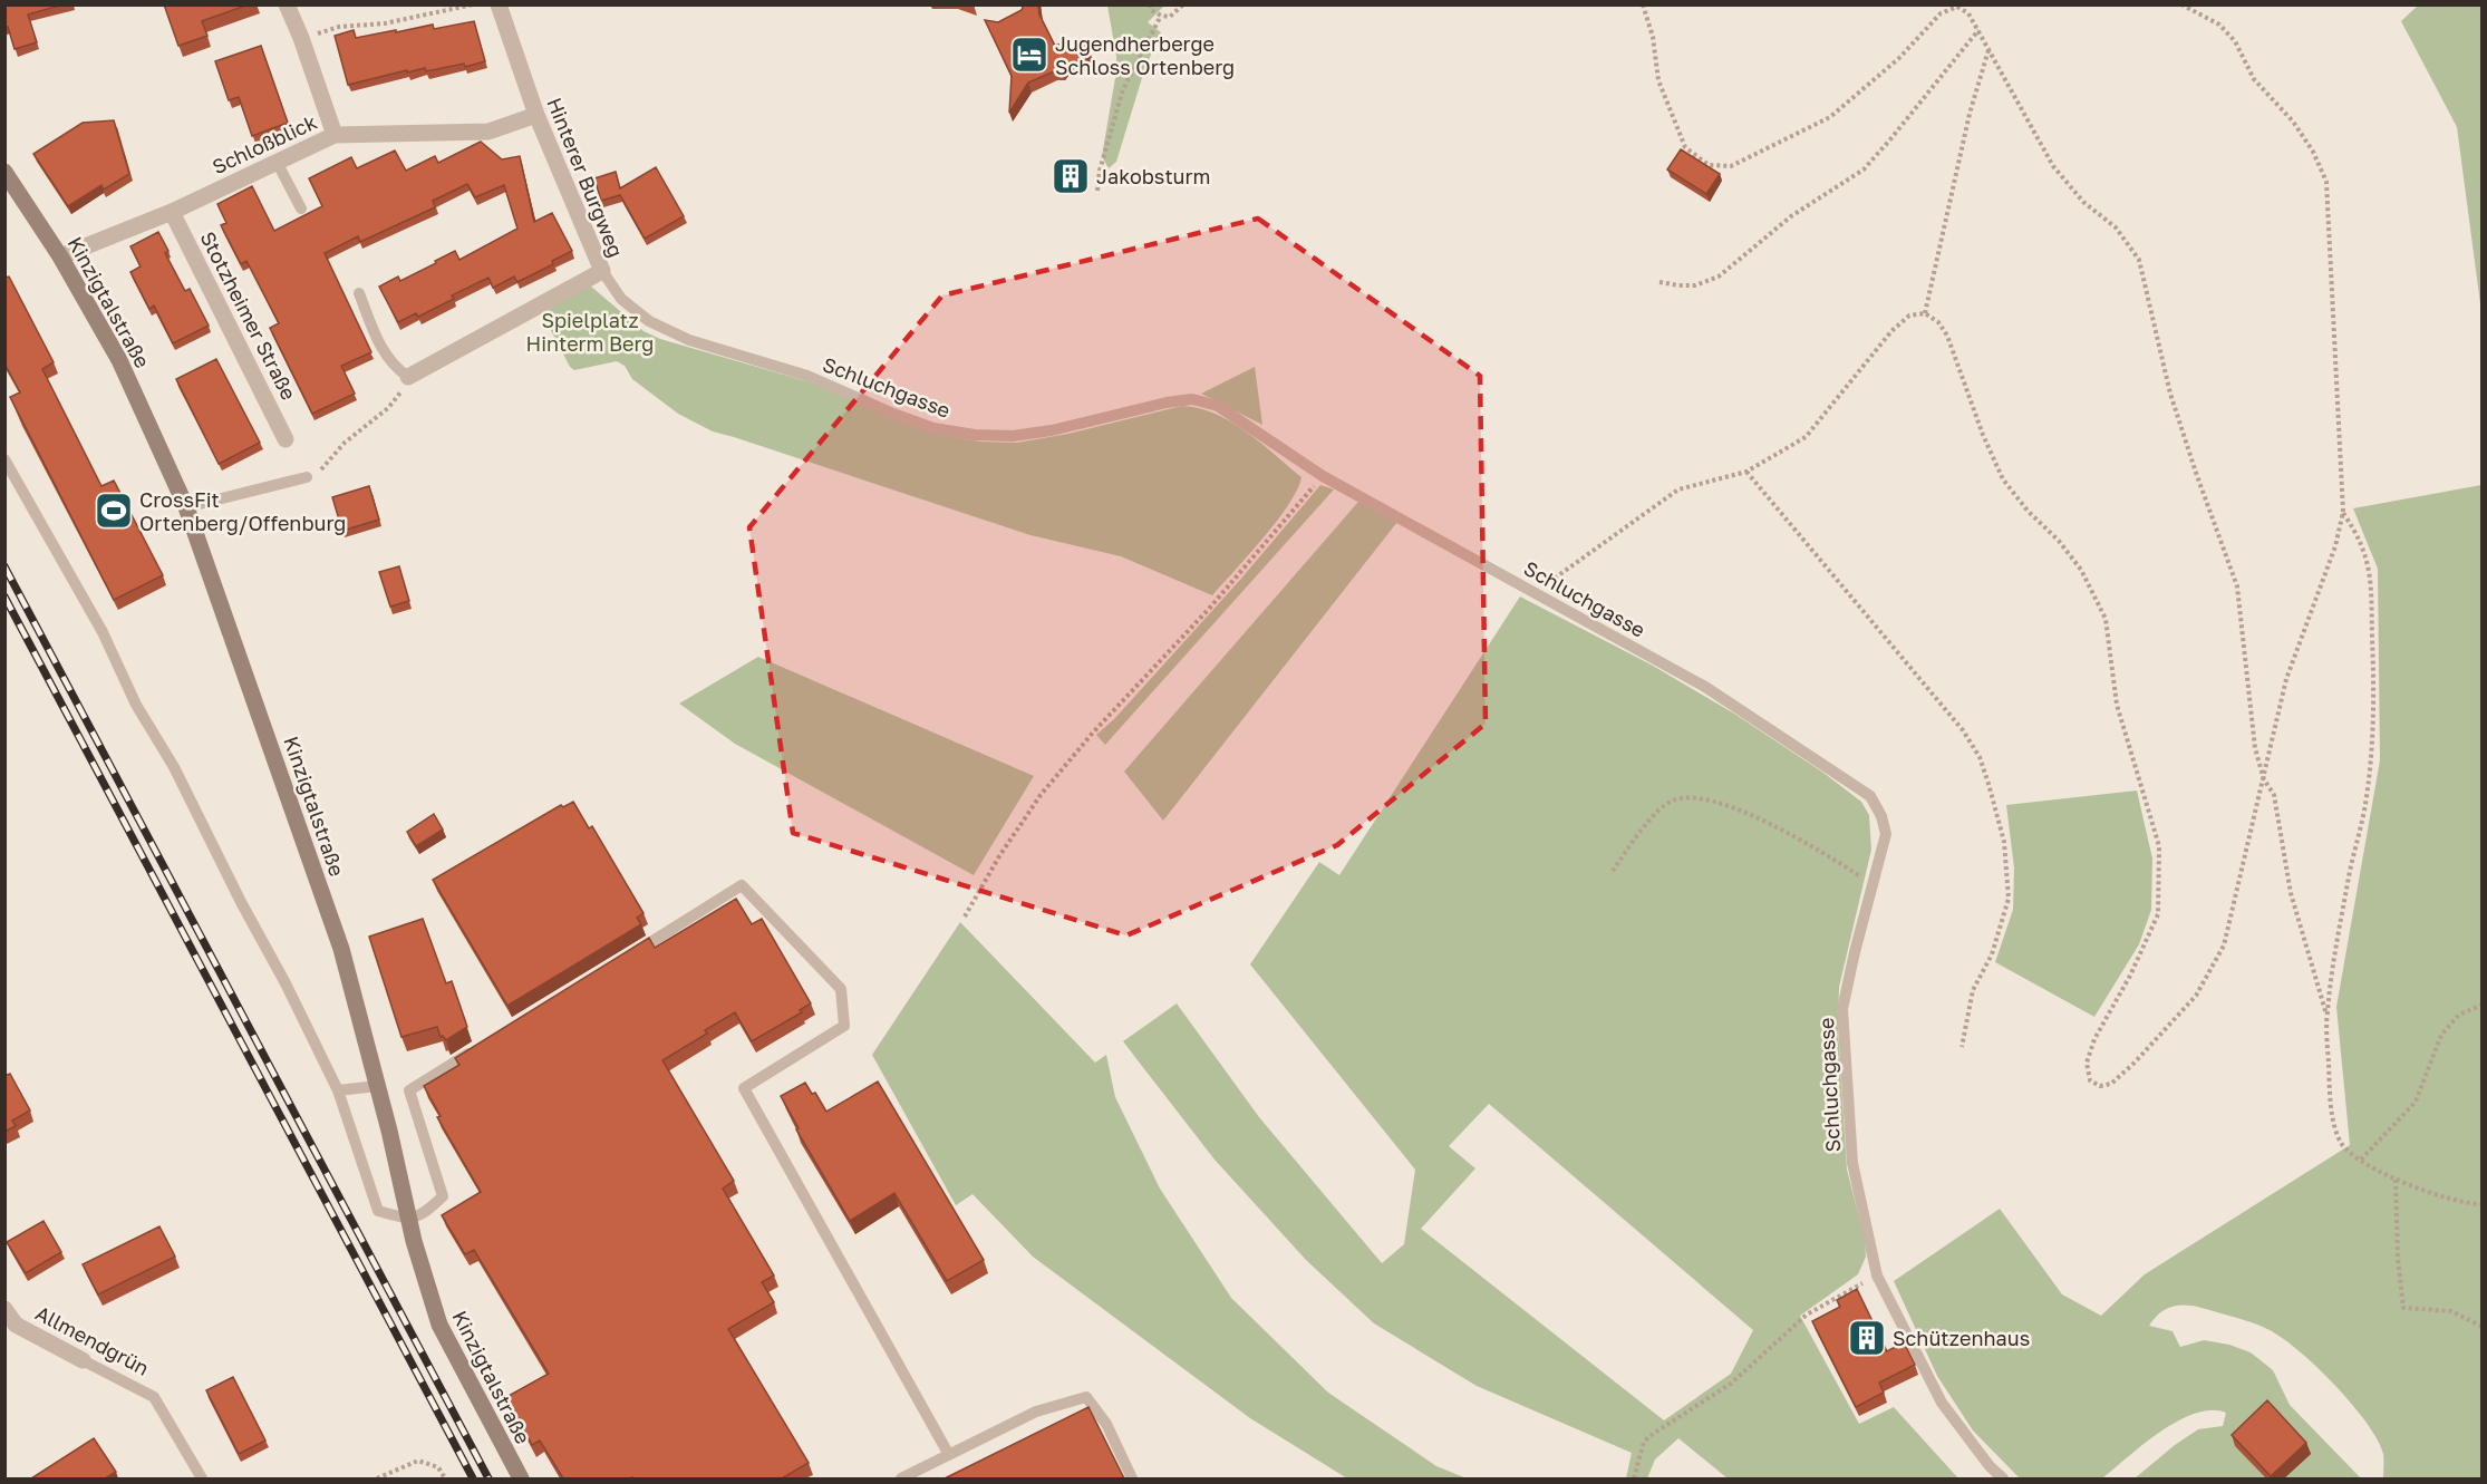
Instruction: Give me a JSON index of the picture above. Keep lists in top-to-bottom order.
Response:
{
  "streets": {
    "main road": ["Kinzigtalstraße"],
    "street": [
      "Schloßblick",
      "Hinterer Burgweg",
      "Stotzheimer Straße",
      "Allmendgrün"
    ],
    "lane": ["Schluchgasse"]
  },
  "crossings": [
    ["Schloßblick", "Hinterer Burgweg"],
    ["Schloßblick", "Kinzigtalstraße"],
    ["Schloßblick", "Stotzheimer Straße"],
    ["Hinterer Burgweg", "Schluchgasse"]
  ],
  "parks": ["Spielplatz Hinterm Berg"],
  "places": {
    "hotel": ["Jugendherberge Schloss Ortenberg"],
    "building": ["Jakobsturm", "Schützenhaus"],
    "sports": ["CrossFit Ortenberg/Offenburg"]
  }
}
